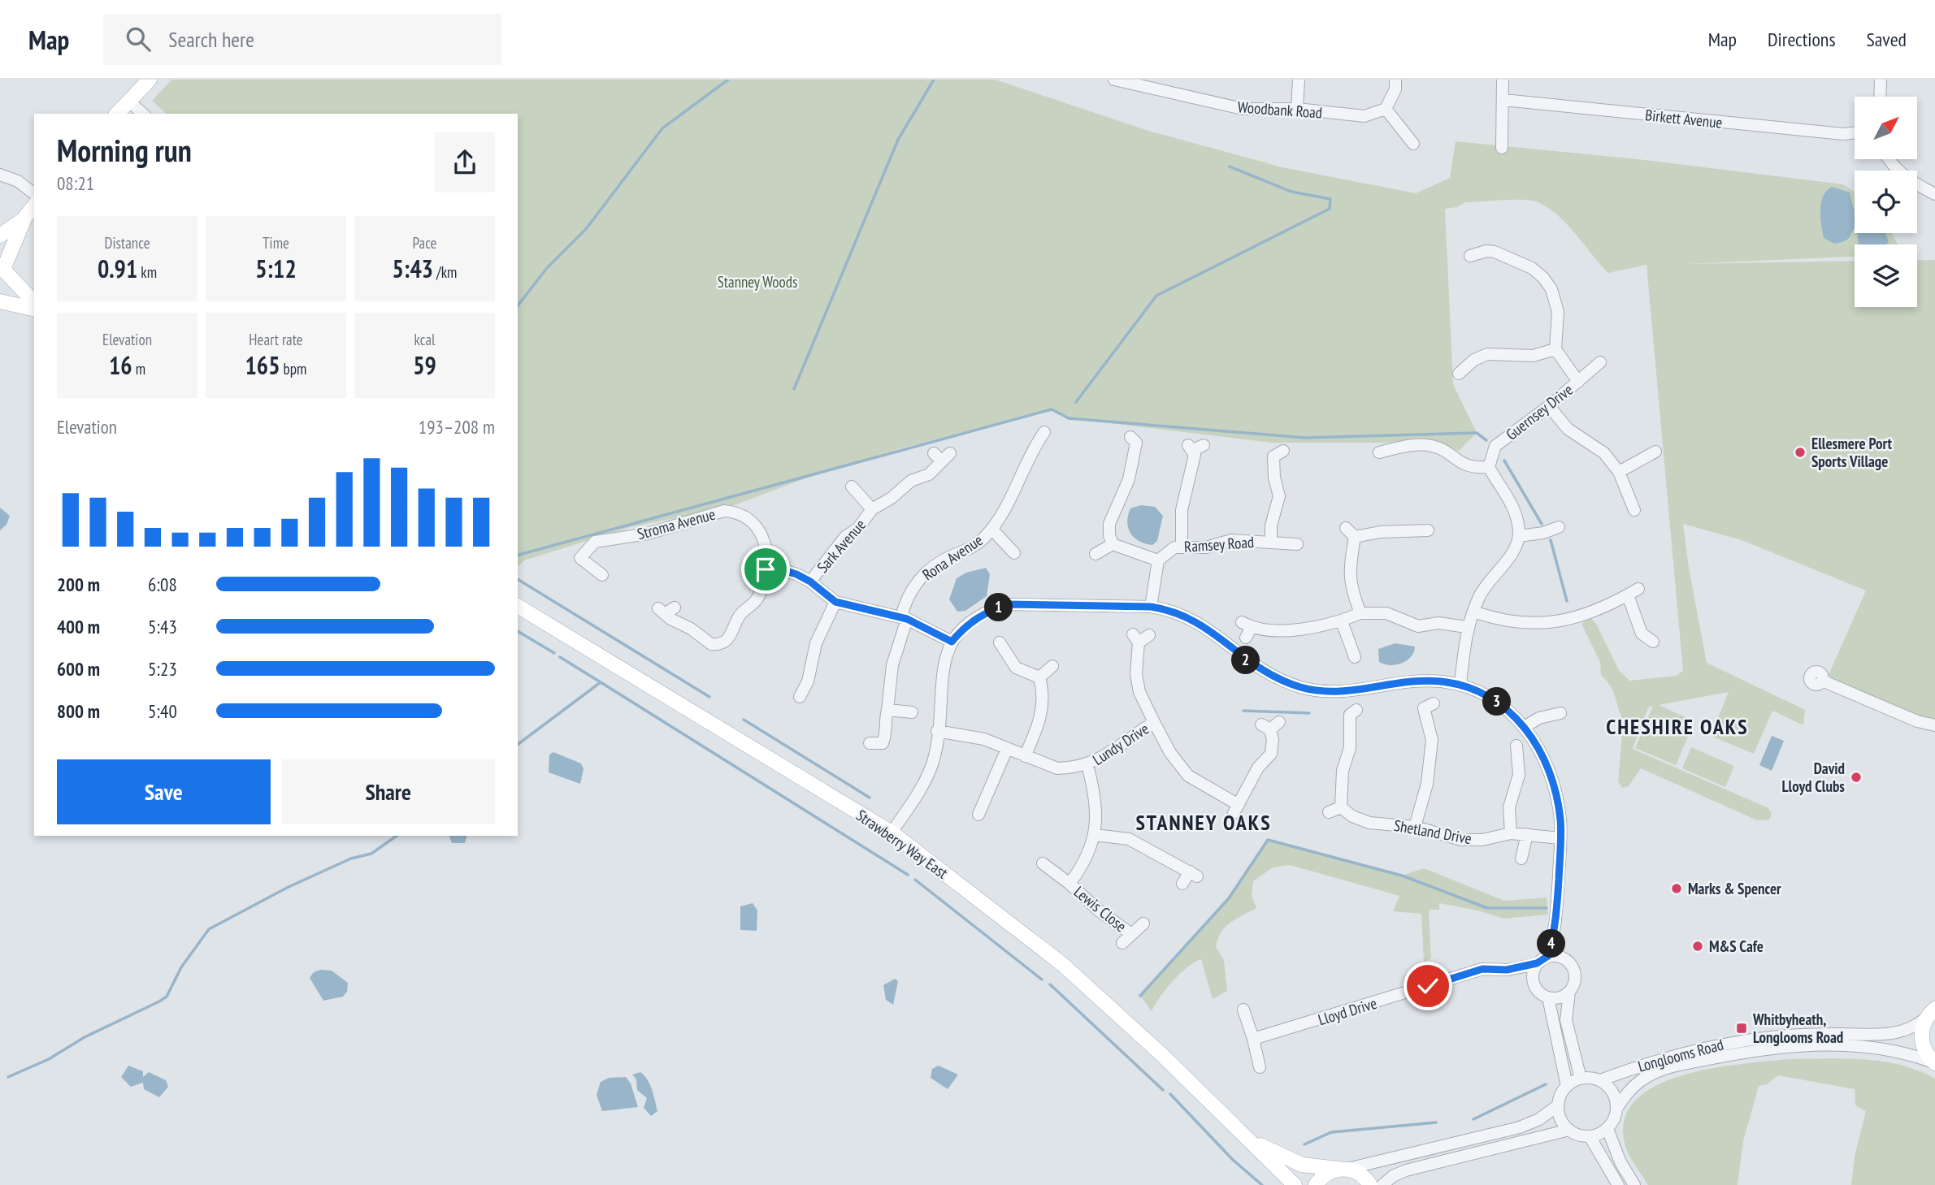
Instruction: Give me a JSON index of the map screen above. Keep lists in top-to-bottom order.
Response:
{
  "streets": {
    "main road": ["Strawberry Way East"],
    "street": [
      "Woodbank Road",
      "Birkett Avenue",
      "Guernsey Drive",
      "Stroma Avenue",
      "Ramsey Road",
      "Sark Avenue",
      "Rona Avenue",
      "Lundy Drive",
      "Shetland Drive",
      "Lewis Close",
      "Lloyd Drive",
      "Longlooms Road"
    ]
  },
  "districts": ["CHESHIRE OAKS", "STANNEY OAKS"],
  "parks": ["Stanney Woods"],
  "places": {
    "other": [
      "Ellesmere Port Sports Village",
      "David Lloyd Clubs",
      "Marks & Spencer",
      "M&S Cafe"
    ],
    "transit": ["Whitbyheath, Longlooms Road"]
  },
  "north": "top right",
  "page": {
    "header": "Map",
    "search": "Search here",
    "nav": ["Map", "Directions", "Saved"],
    "heading": ["Morning run", "08:21"],
    "stats": [
      ["Distance", "0.91 km"],
      ["Time", "5:12"],
      ["Pace", "5:43 /km"],
      ["Elevation", "16 m"],
      ["Heart rate", "165 bpm"],
      ["kcal", "59"]
    ],
    "chart": ["Elevation", "193–208 m"],
    "list": [
      {
        "name": "200 m",
        "note": "6:08"
      },
      {
        "name": "400 m",
        "note": "5:43"
      },
      {
        "name": "600 m",
        "note": "5:23"
      },
      {
        "name": "800 m",
        "note": "5:40"
      }
    ],
    "pins": [
      "1",
      "2",
      "3",
      "4"
    ],
    "buttons": ["Save", "Share"]
  }
}
